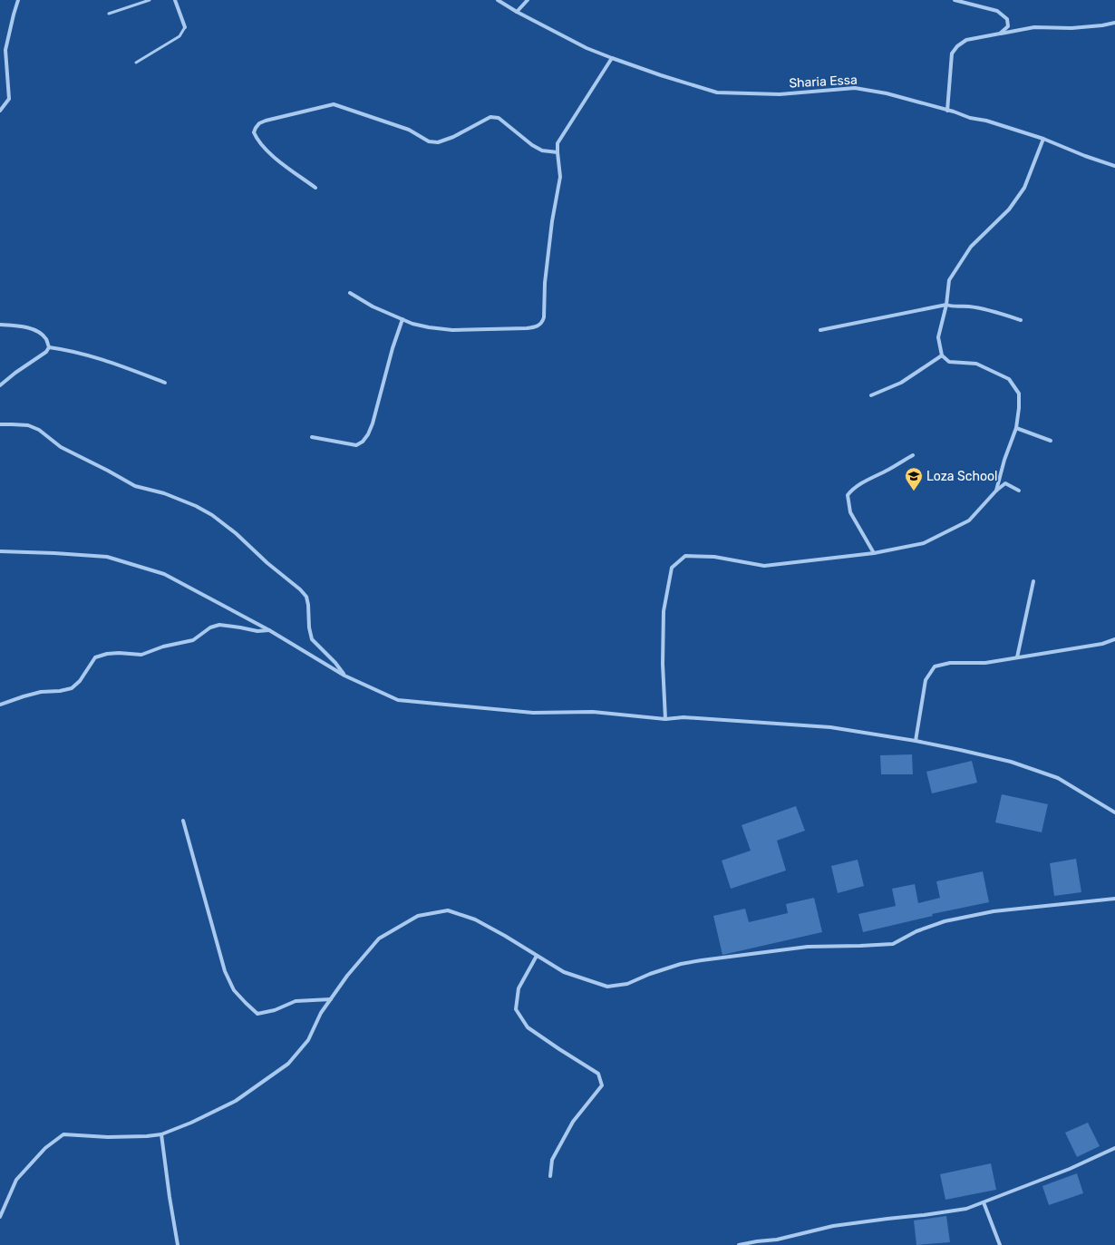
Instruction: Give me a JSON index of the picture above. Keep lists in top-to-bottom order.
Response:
{
  "streets": {
    "street": ["Sharia Essa"]
  },
  "places": {
    "school or university": ["Loza School"]
  }
}
